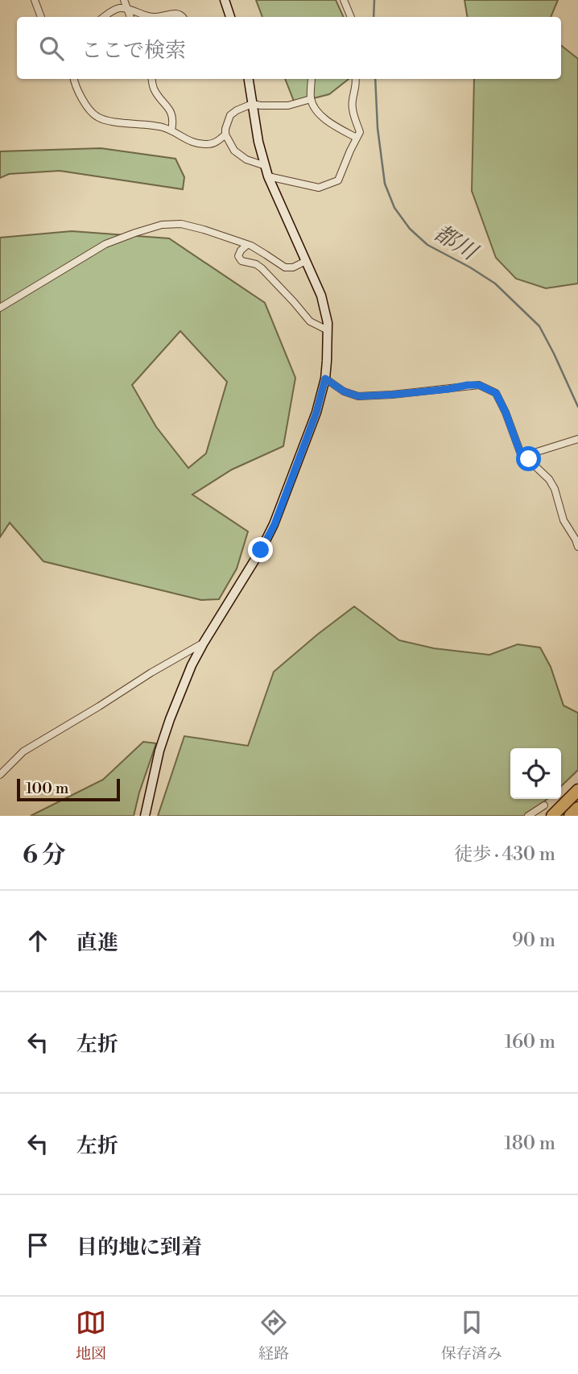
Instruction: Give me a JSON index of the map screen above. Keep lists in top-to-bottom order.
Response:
{
  "water": ["都川"],
  "scale_bar": "100 m",
  "page": {
    "search": "ここで検索",
    "scale": "100 m",
    "heading": ["6 分", "徒歩 · 430 m"],
    "list": [
      ["直進", "90 m"],
      ["左折", "160 m"],
      ["左折", "180 m"],
      "目的地に到着"
    ],
    "nav": ["地図", "経路", "保存済み"]
  }
}
